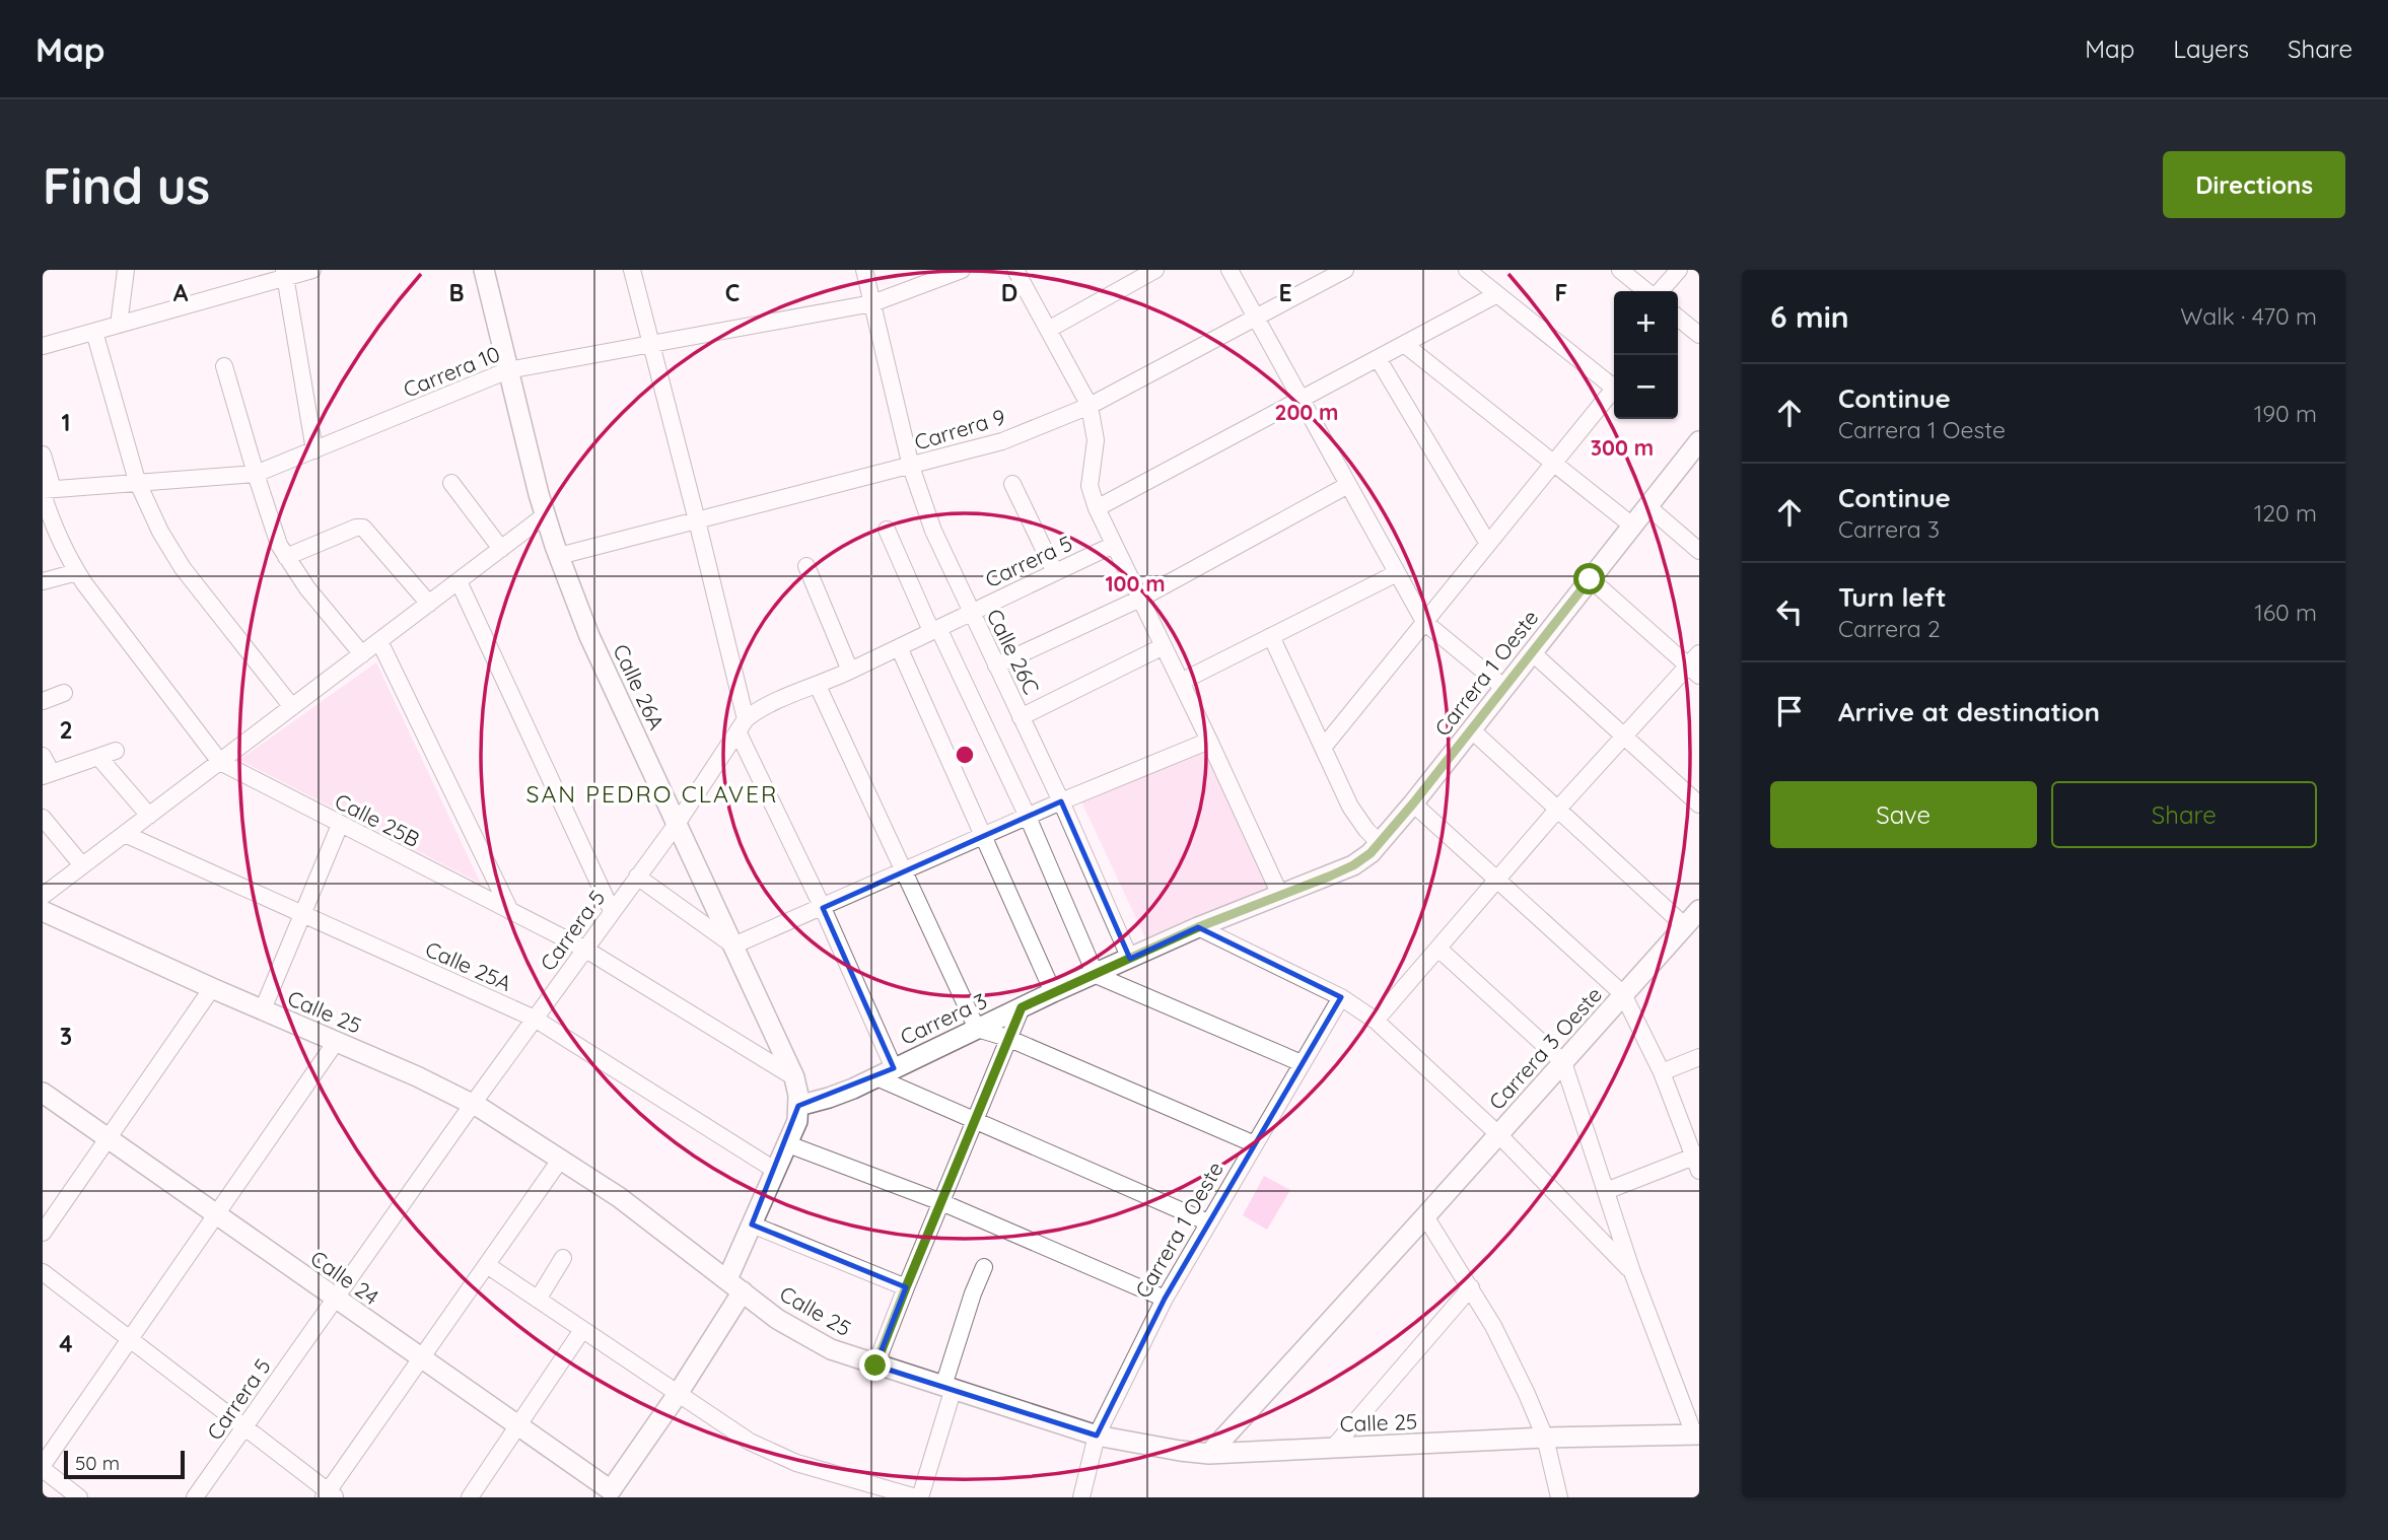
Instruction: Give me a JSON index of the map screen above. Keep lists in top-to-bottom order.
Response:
{
  "streets": {
    "street": [
      "Carrera 10",
      "Carrera 9",
      "Carrera 5",
      "Calle 26C",
      "Carrera 1 Oeste",
      "Calle 26A",
      "Calle 25B",
      "Calle 25A",
      "Calle 25",
      "Carrera 3",
      "Carrera 3 Oeste",
      "Calle 24"
    ]
  },
  "crossings": [
    ["Carrera 10", "Calle 26C"],
    ["Carrera 10", "Calle 26A"],
    ["Carrera 10", "Calle 25B"],
    ["Carrera 9", "Calle 26C"],
    ["Carrera 9", "Calle 26A"],
    ["Carrera 5", "Calle 26C"],
    ["Carrera 5", "Calle 26A"],
    ["Carrera 5", "Calle 25B"],
    ["Carrera 5", "Calle 25A"],
    ["Carrera 5", "Calle 25"],
    ["Carrera 5", "Calle 24"],
    ["Calle 26C", "Carrera 3"],
    ["Carrera 1 Oeste", "Calle 25"],
    ["Carrera 1 Oeste", "Carrera 3"],
    ["Calle 26A", "Calle 25B"],
    ["Calle 26A", "Carrera 3"],
    ["Calle 25", "Carrera 3 Oeste"]
  ],
  "districts": ["SAN PEDRO CLAVER"],
  "scale_bar": "50 m",
  "page": {
    "header": "Map",
    "nav": ["Map", "Layers", "Share"],
    "buttons": [
      "Directions",
      ["Save", "Share"]
    ],
    "title": "Find us",
    "heading": ["6 min", "Walk · 470 m"],
    "map_buttons": ["+", "−"],
    "list": [
      ["Continue", "Carrera 1 Oeste", "190 m"],
      ["Continue", "Carrera 3", "120 m"],
      ["Turn left", "Carrera 2", "160 m"],
      "Arrive at destination"
    ],
    "scale": "50 m"
  },
  "grid": {
    "columns": [
      "A",
      "B",
      "C",
      "D",
      "E",
      "F"
    ],
    "rows": [
      "1",
      "2",
      "3",
      "4"
    ]
  },
  "rings": ["200 m", "300 m", "100 m"]
}
